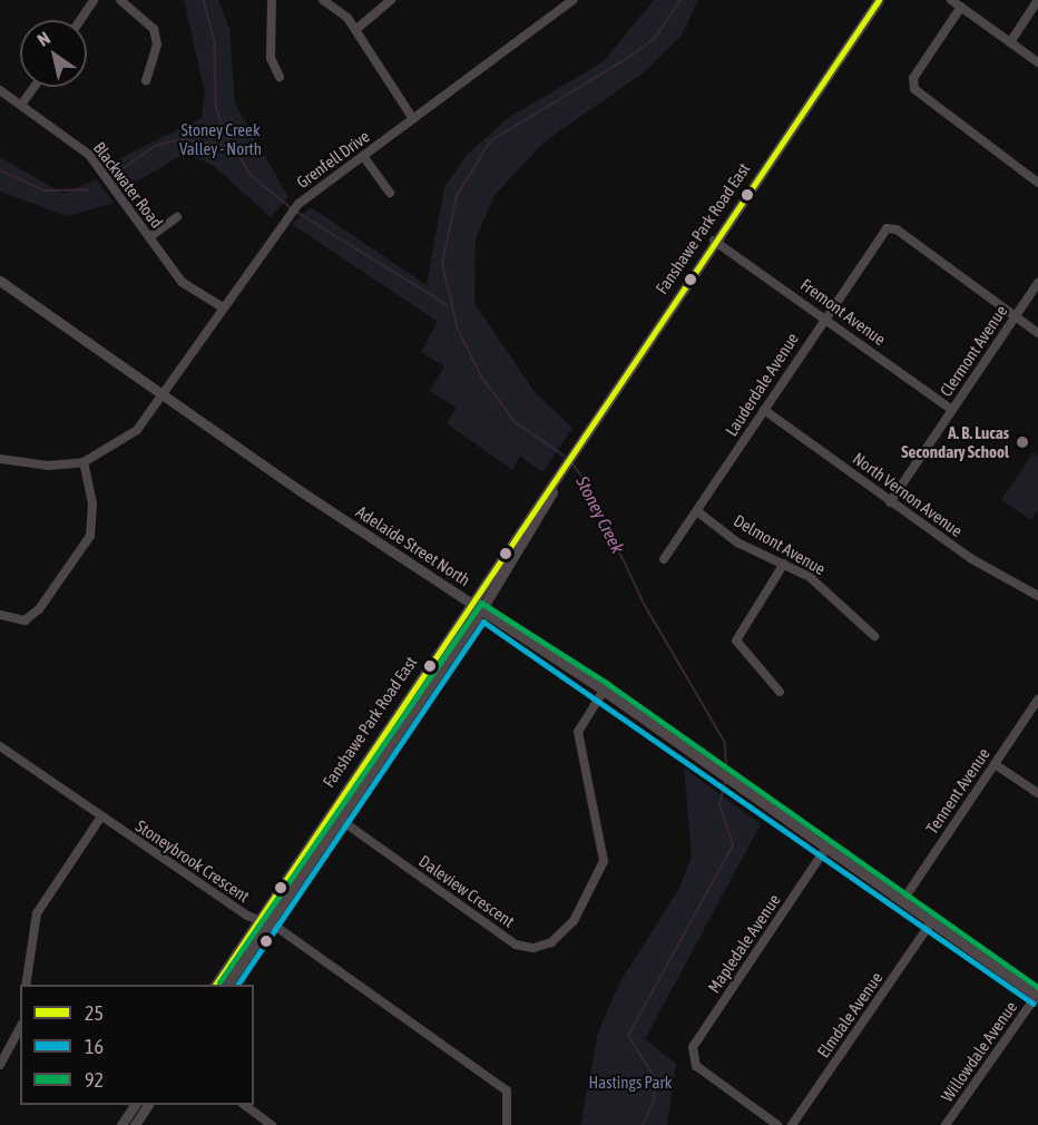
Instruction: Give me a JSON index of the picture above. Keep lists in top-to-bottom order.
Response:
{
  "streets": {
    "main road": ["Fanshawe Park Road East", "Adelaide Street North"],
    "street": [
      "Grenfell Drive",
      "Blackwater Road",
      "Fremont Avenue",
      "Clermont Avenue",
      "Lauderdale Avenue",
      "North Vernon Avenue",
      "Delmont Avenue",
      "Tennent Avenue",
      "Stoneybrook Crescent",
      "Daleview Crescent",
      "Mapledale Avenue",
      "Elmdale Avenue",
      "Willowdale Avenue"
    ]
  },
  "crossings": [
    ["Grenfell Drive", "Blackwater Road"],
    ["Grenfell Drive", "Adelaide Street North"],
    ["Fanshawe Park Road East", "Fremont Avenue"],
    ["Fanshawe Park Road East", "Adelaide Street North"],
    ["Fanshawe Park Road East", "Stoneybrook Crescent"],
    ["Fanshawe Park Road East", "Daleview Crescent"],
    ["Fremont Avenue", "Clermont Avenue"],
    ["Fremont Avenue", "Lauderdale Avenue"],
    ["Clermont Avenue", "Lauderdale Avenue"],
    ["Clermont Avenue", "North Vernon Avenue"],
    ["Lauderdale Avenue", "North Vernon Avenue"],
    ["Lauderdale Avenue", "Delmont Avenue"],
    ["Adelaide Street North", "Tennent Avenue"],
    ["Adelaide Street North", "Daleview Crescent"],
    ["Adelaide Street North", "Mapledale Avenue"],
    ["Adelaide Street North", "Elmdale Avenue"],
    ["Adelaide Street North", "Willowdale Avenue"]
  ],
  "water": ["Stoney Creek"],
  "parks": ["Stoney Creek Valley - North", "Hastings Park"],
  "places": ["A. B. Lucas Secondary School"],
  "lines": ["transit line 25", "transit line 92", "transit line 16"],
  "legend": ["25", "16", "92"],
  "north": "top left"
}
